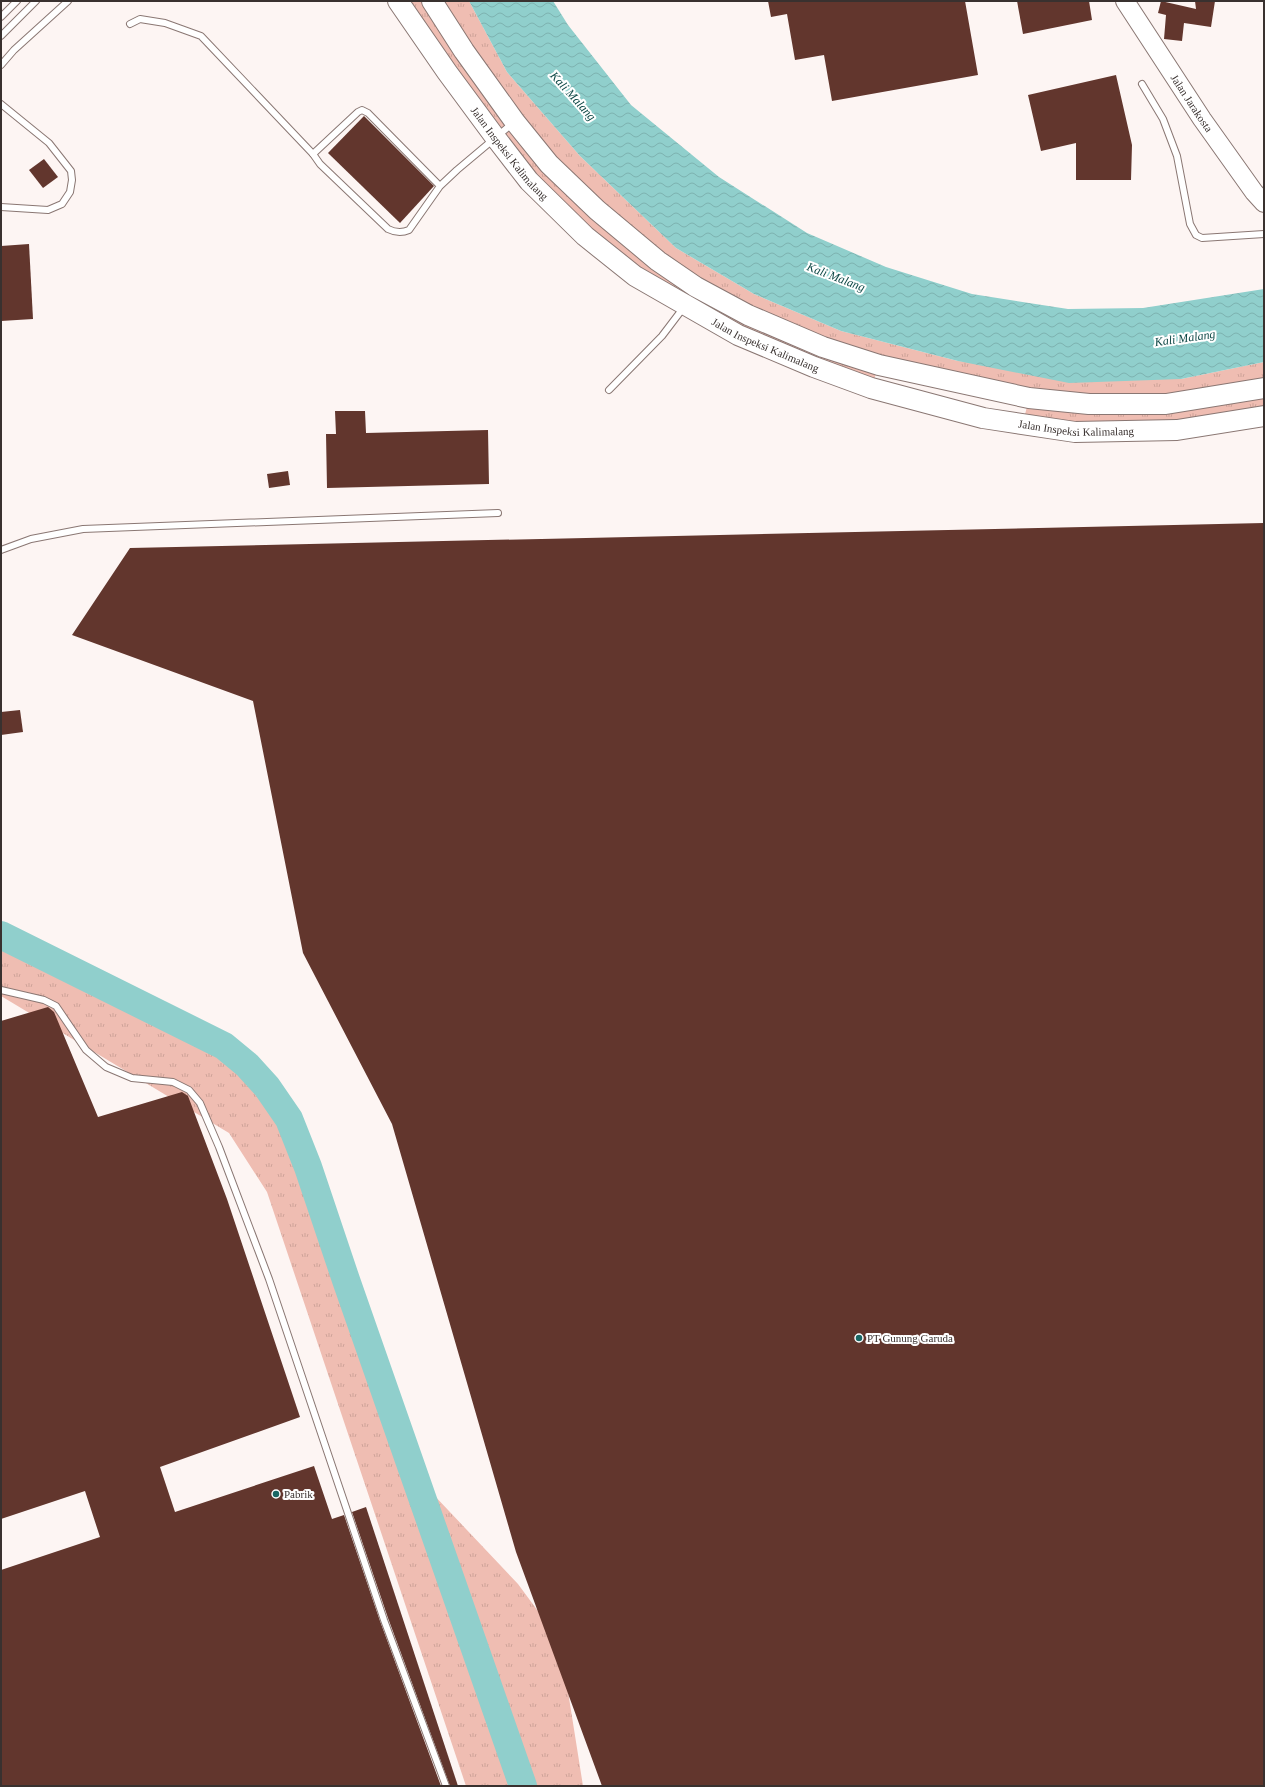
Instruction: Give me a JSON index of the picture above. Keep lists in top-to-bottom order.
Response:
{
  "streets": {
    "main road": ["Jalan Inspeksi Kalimalang"],
    "street": ["Jalan Jarakosta"]
  },
  "water": ["Kali Malang"],
  "places": ["PT Gunung Garuda", "Pabrik"]
}
